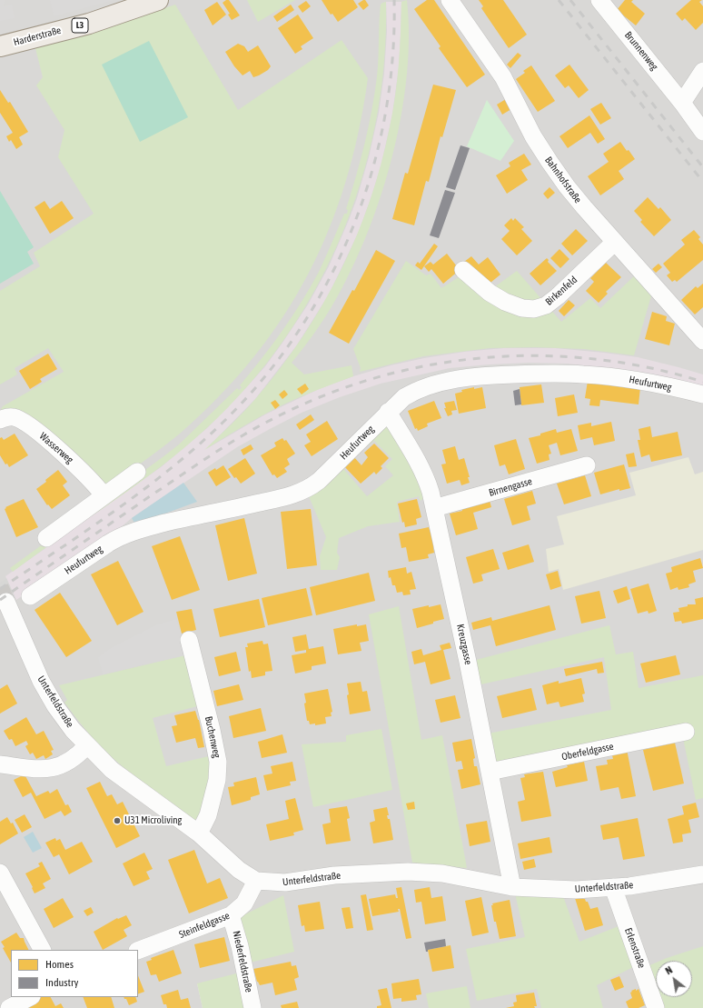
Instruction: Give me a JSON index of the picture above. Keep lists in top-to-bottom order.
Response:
{
  "streets": {
    "main road": ["L3", "Harderstraße"],
    "street": [
      "Brunnenweg",
      "Bahnhofstraße",
      "Birkenfeld",
      "Heufurtweg",
      "Wasserweg",
      "Birnengasse",
      "Kreuzgasse",
      "Unterfeldstraße",
      "Buchenweg",
      "Oberfeldgasse",
      "Steinfeldgasse",
      "Erlenstraße",
      "Niederfeldstraße"
    ]
  },
  "crossings": [
    ["Bahnhofstraße", "Birkenfeld"],
    ["Heufurtweg", "Kreuzgasse"],
    ["Birnengasse", "Kreuzgasse"],
    ["Kreuzgasse", "Unterfeldstraße"],
    ["Kreuzgasse", "Oberfeldgasse"],
    ["Unterfeldstraße", "Buchenweg"],
    ["Unterfeldstraße", "Steinfeldgasse"],
    ["Unterfeldstraße", "Erlenstraße"],
    ["Steinfeldgasse", "Niederfeldstraße"]
  ],
  "places": ["U31 Microliving"],
  "legend": ["Homes", "Industry"],
  "north": "top left"
}
